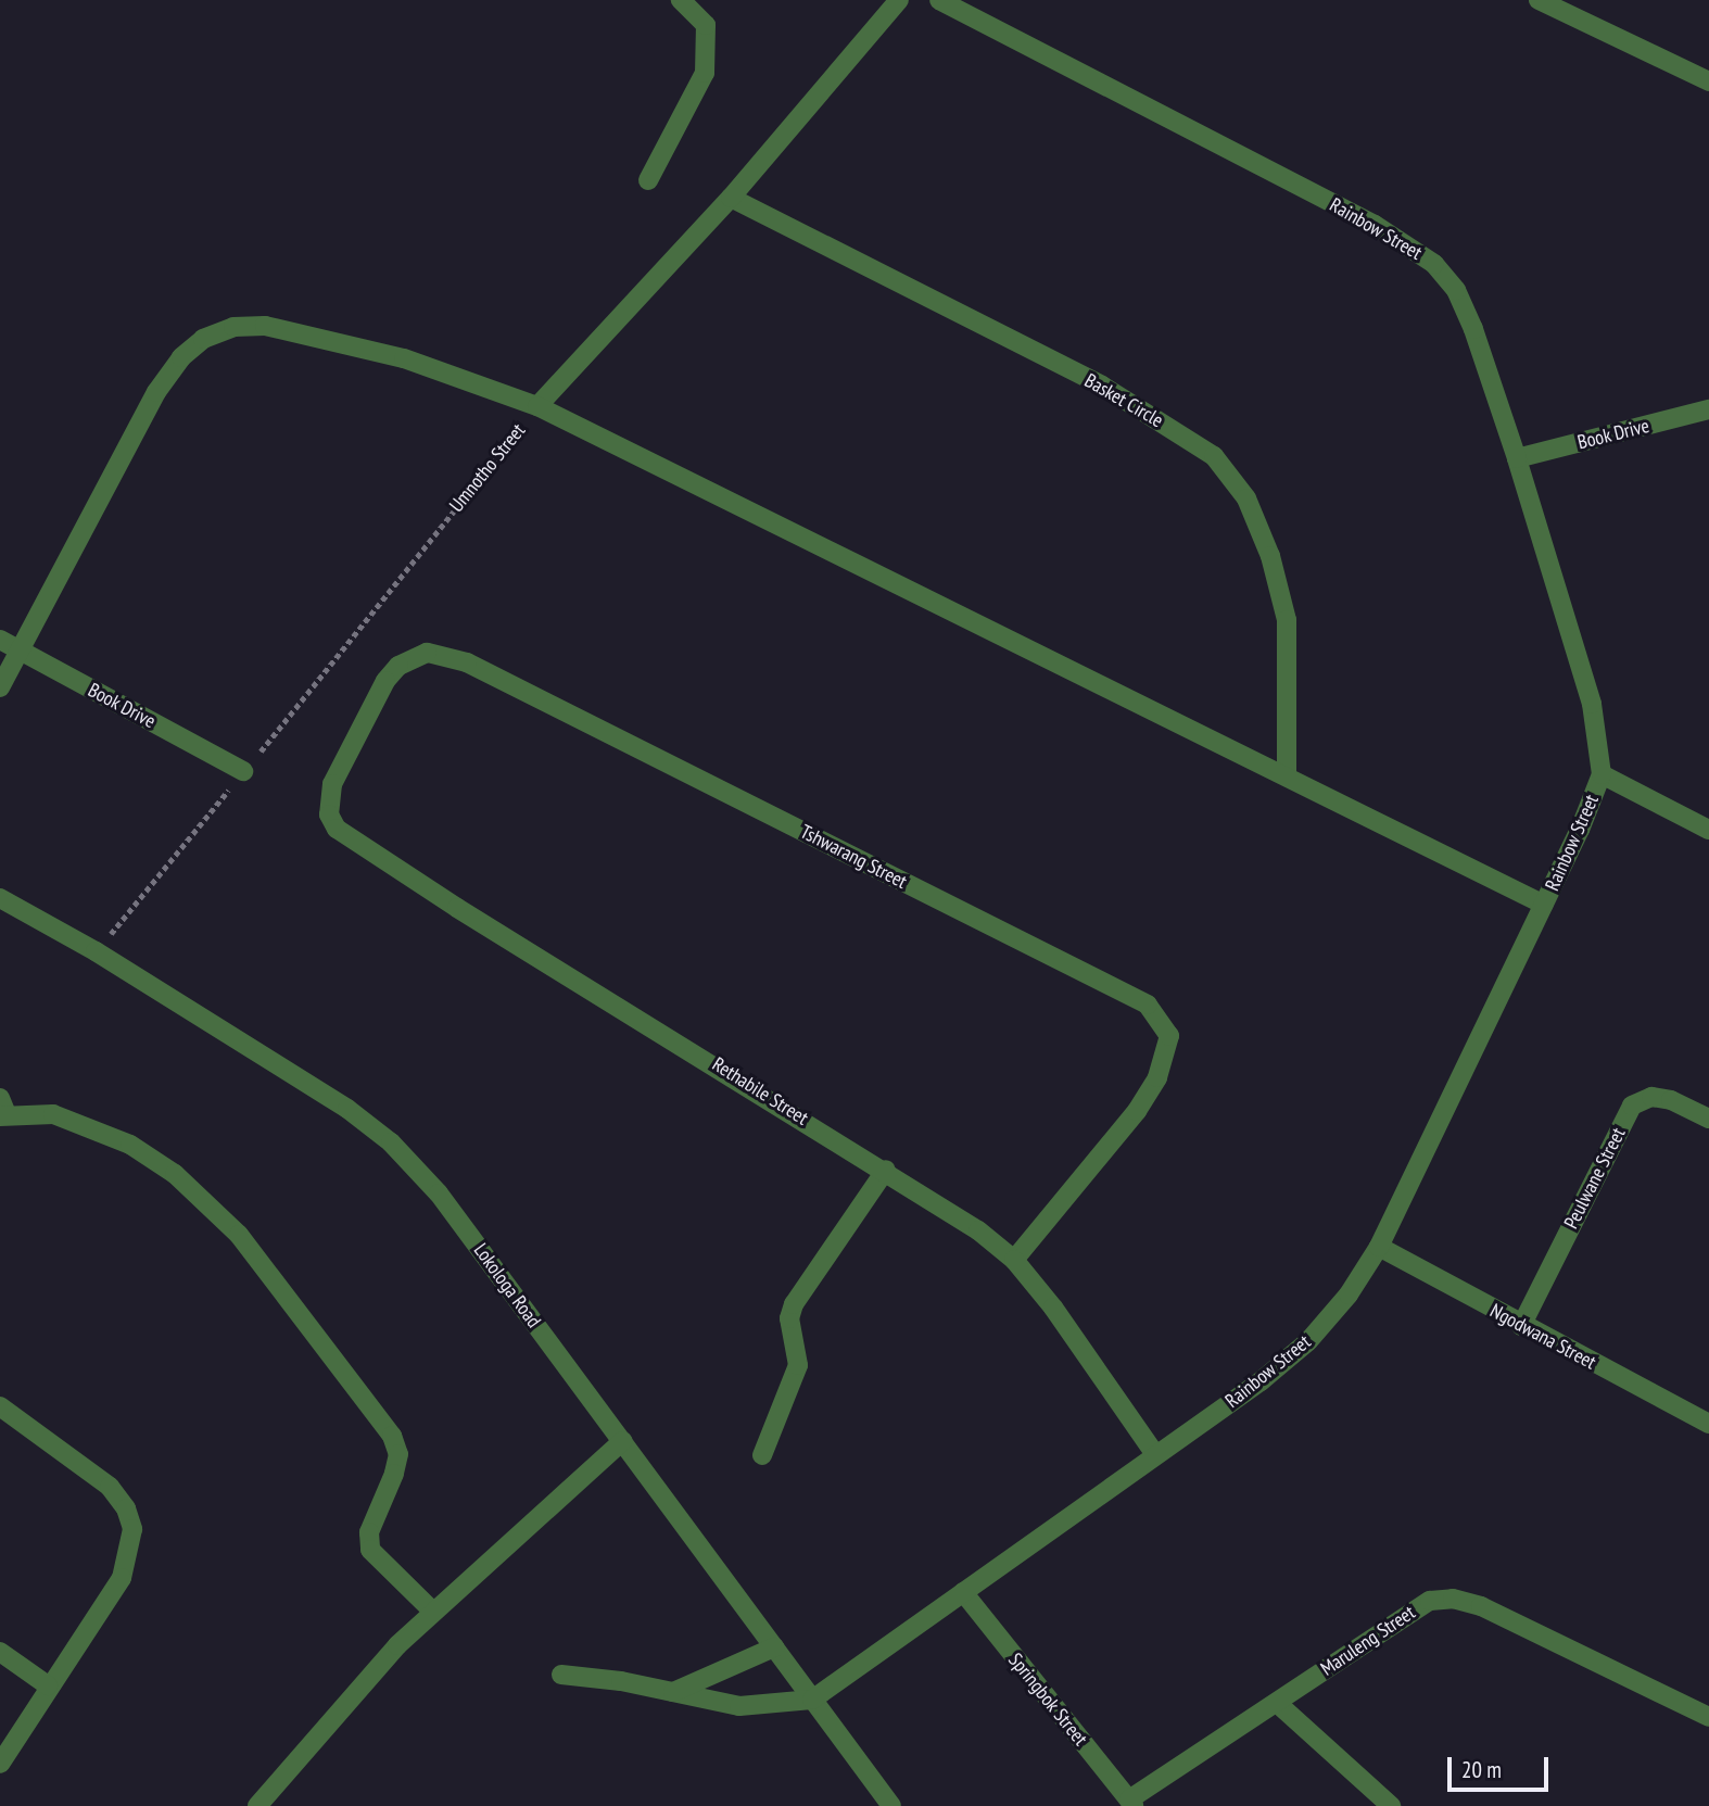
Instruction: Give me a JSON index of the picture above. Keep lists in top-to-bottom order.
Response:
{
  "streets": {
    "street": [
      "Rainbow Street",
      "Basket Circle",
      "Book Drive",
      "Umnotho Street",
      "Tshwarang Street",
      "Rethabile Street",
      "Peulwane Street",
      "Lokologa Road",
      "Ngodwana Street",
      "Maruleng Street",
      "Springbok Street"
    ]
  },
  "crossings": [
    ["Rainbow Street", "Book Drive"],
    ["Rainbow Street", "Rethabile Street"],
    ["Rainbow Street", "Lokologa Road"],
    ["Rainbow Street", "Ngodwana Street"],
    ["Rainbow Street", "Springbok Street"],
    ["Basket Circle", "Umnotho Street"],
    ["Book Drive", "Umnotho Street"],
    ["Umnotho Street", "Lokologa Road"],
    ["Tshwarang Street", "Rethabile Street"],
    ["Peulwane Street", "Ngodwana Street"],
    ["Maruleng Street", "Springbok Street"]
  ],
  "scale_bar": "20 m"
}
